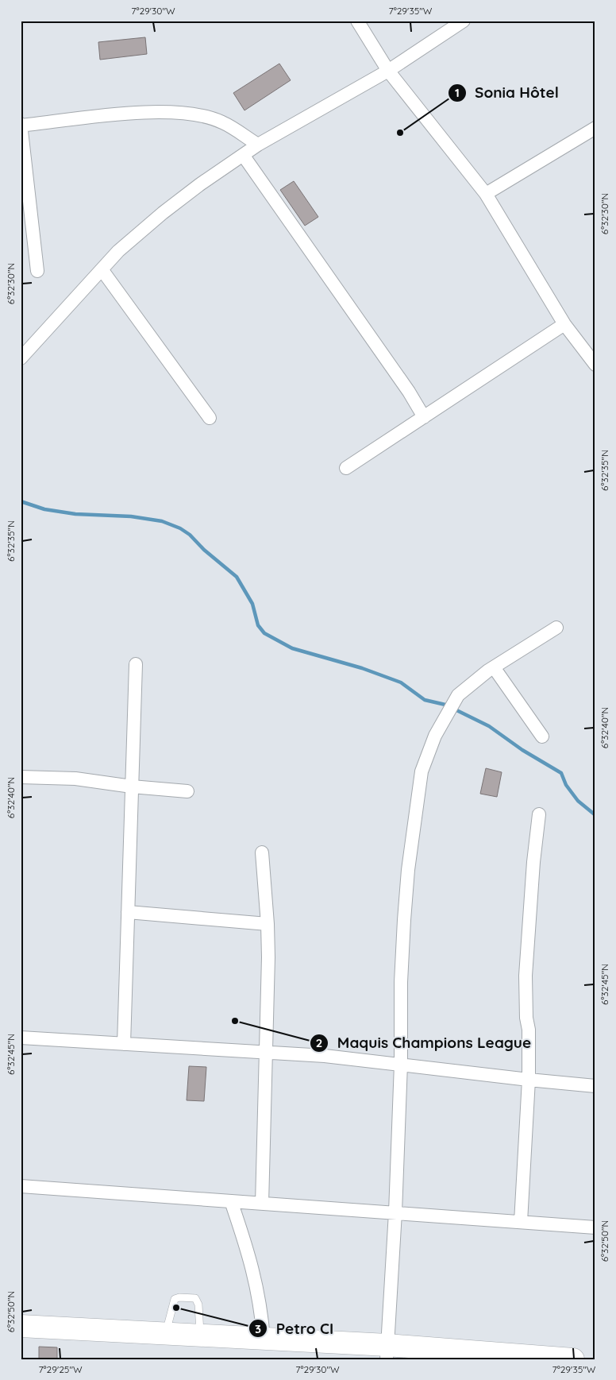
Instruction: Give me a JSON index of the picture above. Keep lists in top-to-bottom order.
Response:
{
  "places": ["Sonia Hôtel", "Maquis Champions League", "Petro CI"],
  "coordinates": [
    "7°29'30\"W",
    "7°29'35\"W",
    "6°32'30\"N",
    "6°32'35\"N",
    "6°32'40\"N",
    "6°32'45\"N",
    "6°32'50\"N",
    "7°29'25\"W"
  ]
}
